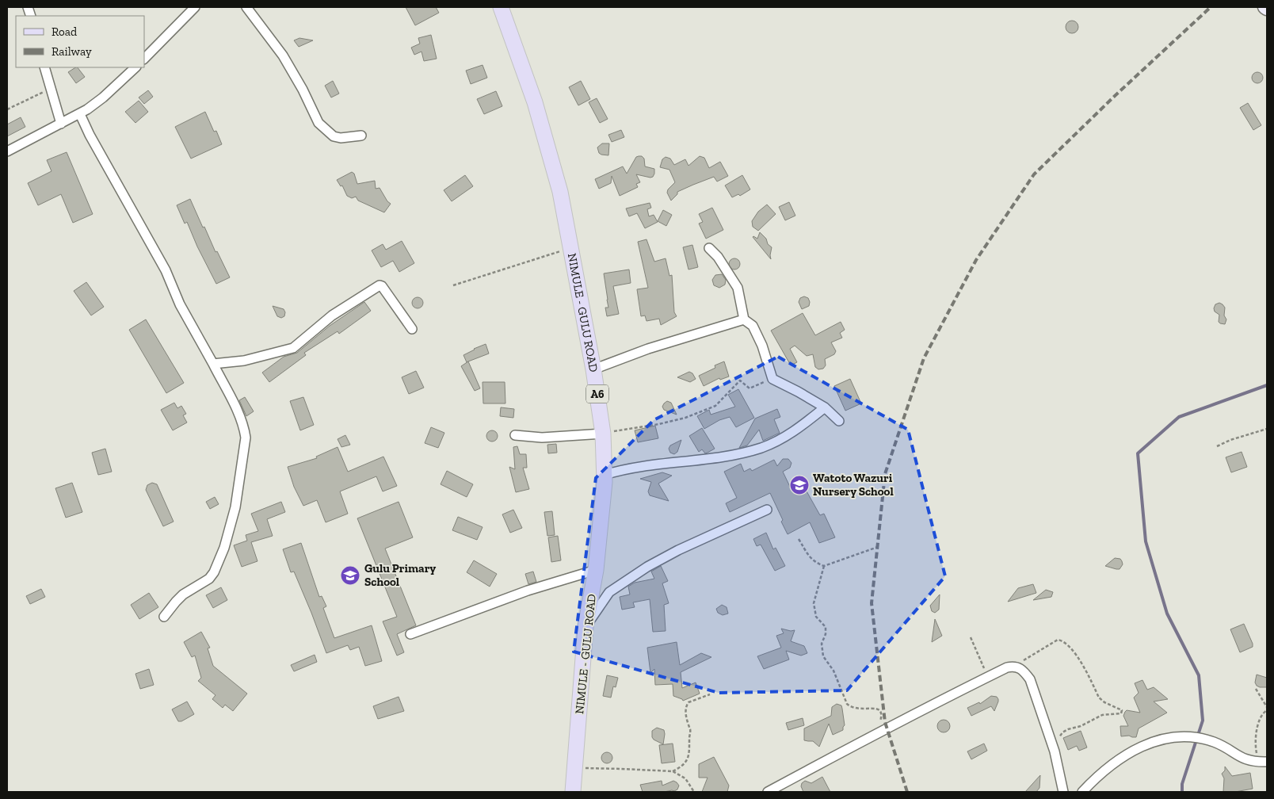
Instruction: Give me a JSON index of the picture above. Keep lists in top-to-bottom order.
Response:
{
  "streets": {
    "main road": ["NIMULE - GULU ROAD", "A6"]
  },
  "places": {
    "school or university": ["Watoto Wazuri Nursery School", "Gulu Primary School"]
  },
  "legend": ["Road", "Railway"]
}
